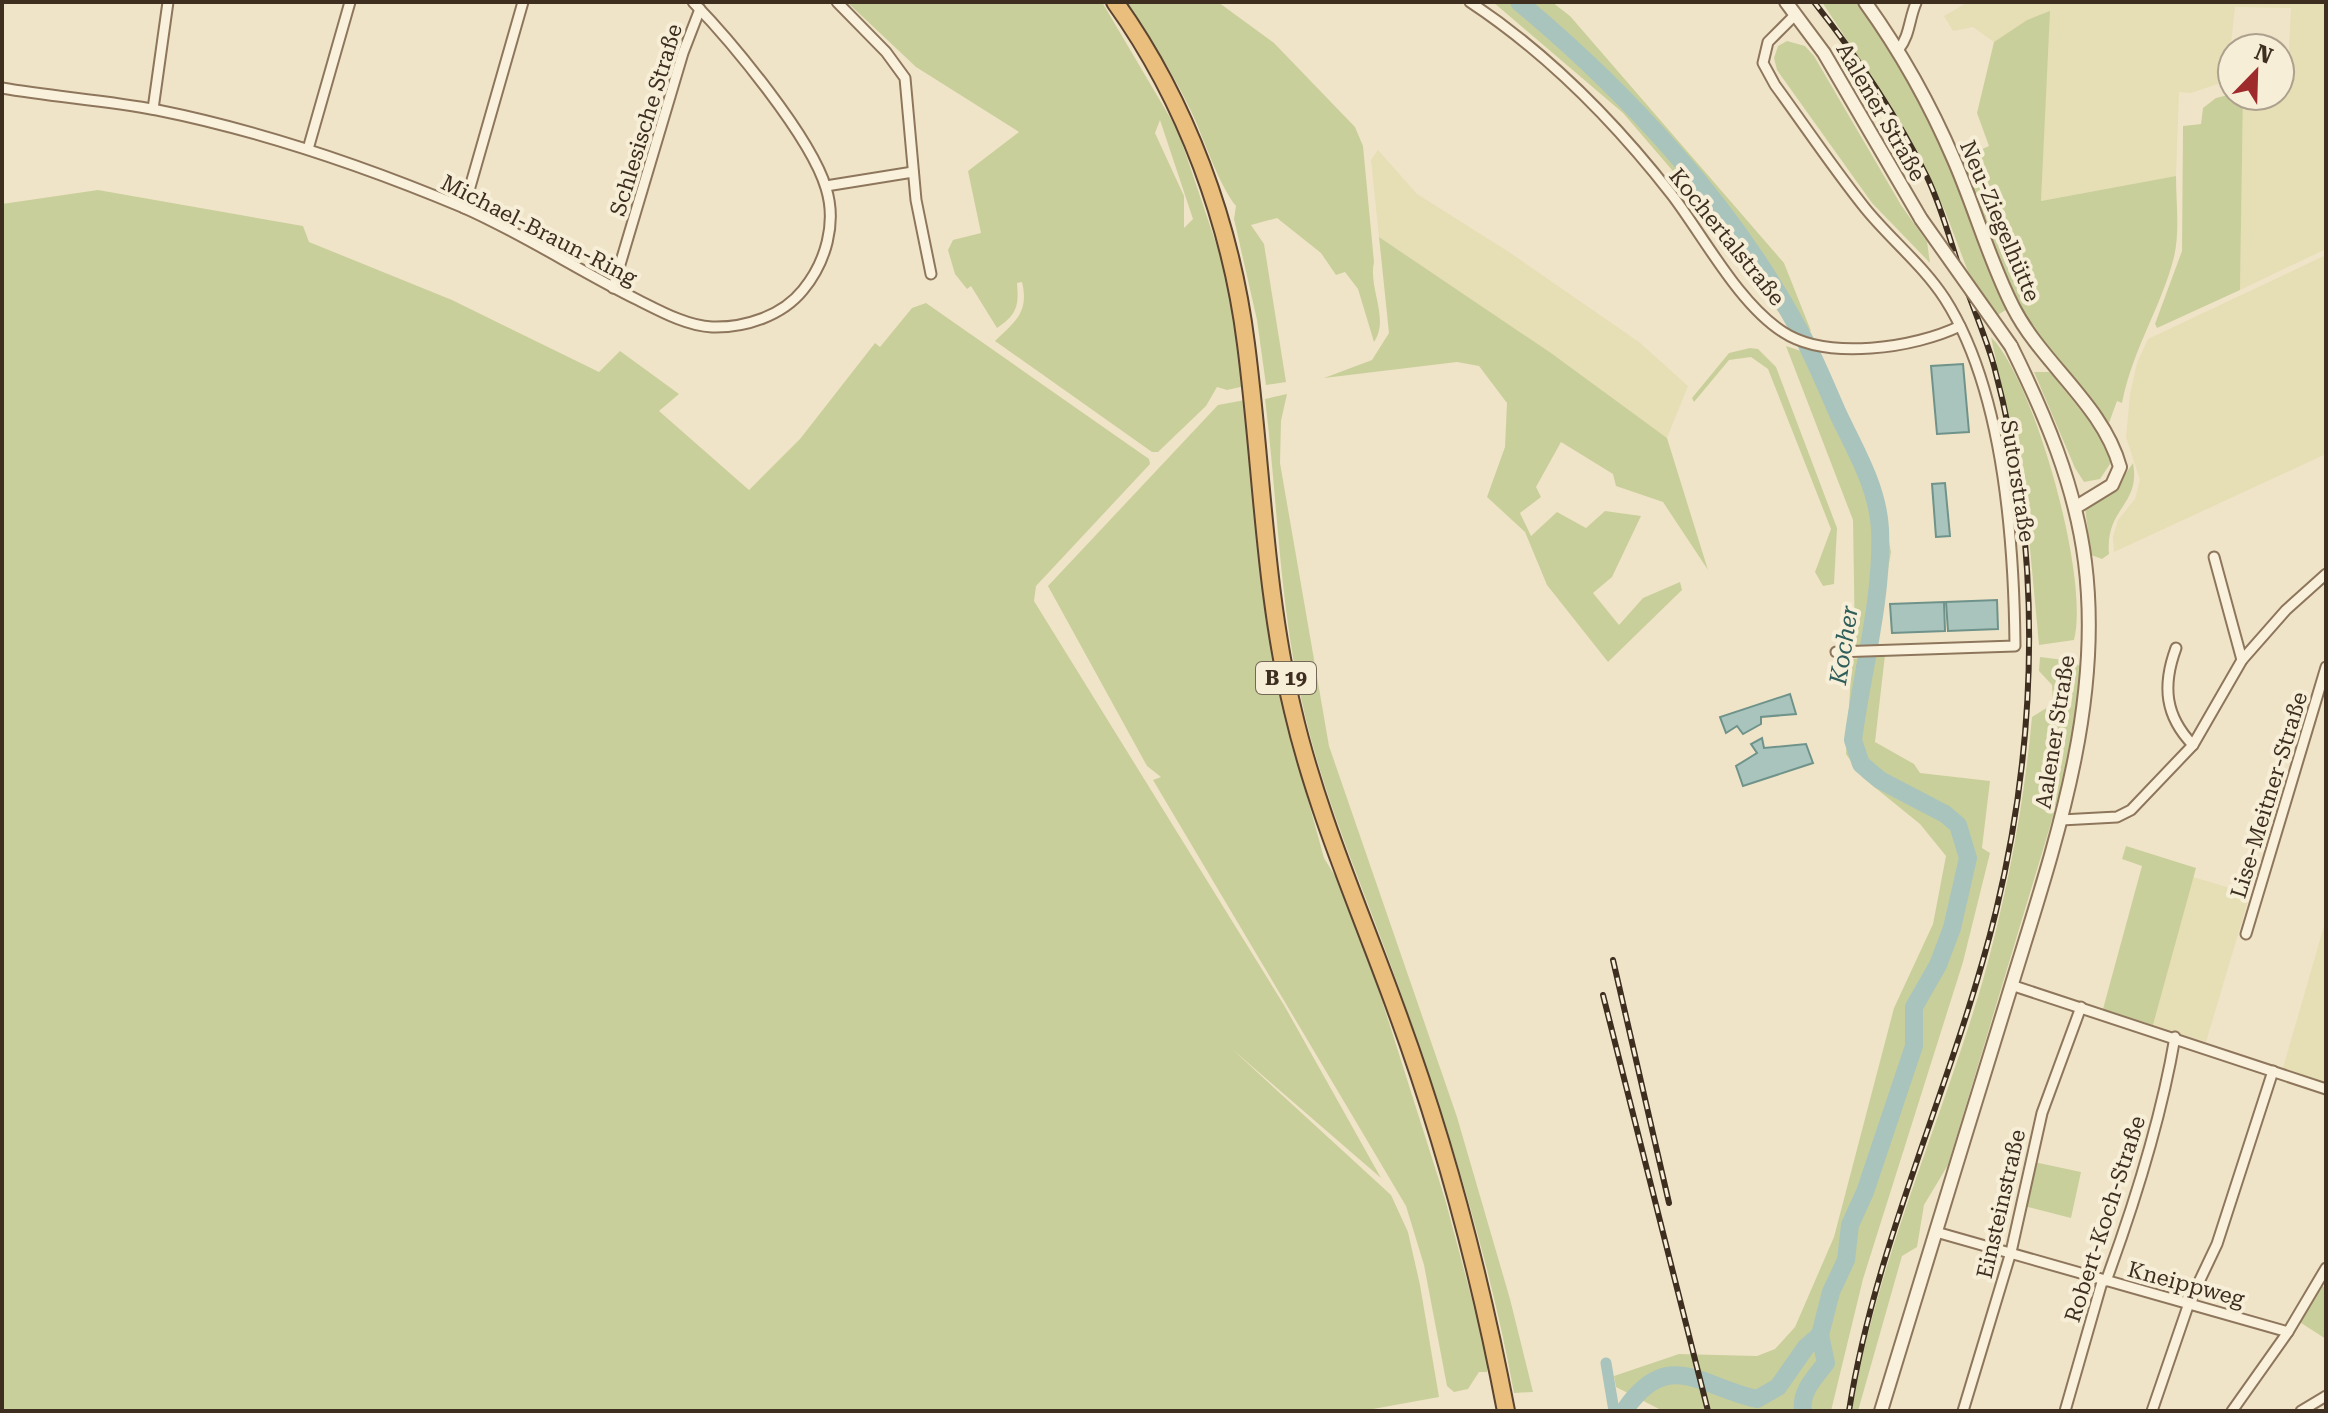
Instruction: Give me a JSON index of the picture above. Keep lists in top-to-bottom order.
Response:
{
  "streets": {
    "highway": ["B 19"],
    "street": [
      "Aalener Straße",
      "Schlesische Straße",
      "Neu-Ziegelhütte",
      "Michael-Braun-Ring",
      "Kochertalstraße",
      "Sutorstraße",
      "Lise-Meitner-Straße",
      "Einsteinstraße",
      "Robert-Koch-Straße",
      "Kneippweg"
    ]
  },
  "crossings": [
    ["Aalener Straße", "Neu-Ziegelhütte"],
    ["Aalener Straße", "Kneippweg"],
    ["Schlesische Straße", "Michael-Braun-Ring"],
    ["Kochertalstraße", "Sutorstraße"],
    ["Einsteinstraße", "Kneippweg"],
    ["Robert-Koch-Straße", "Kneippweg"]
  ],
  "water": ["Kocher"],
  "north": "top right"
}
